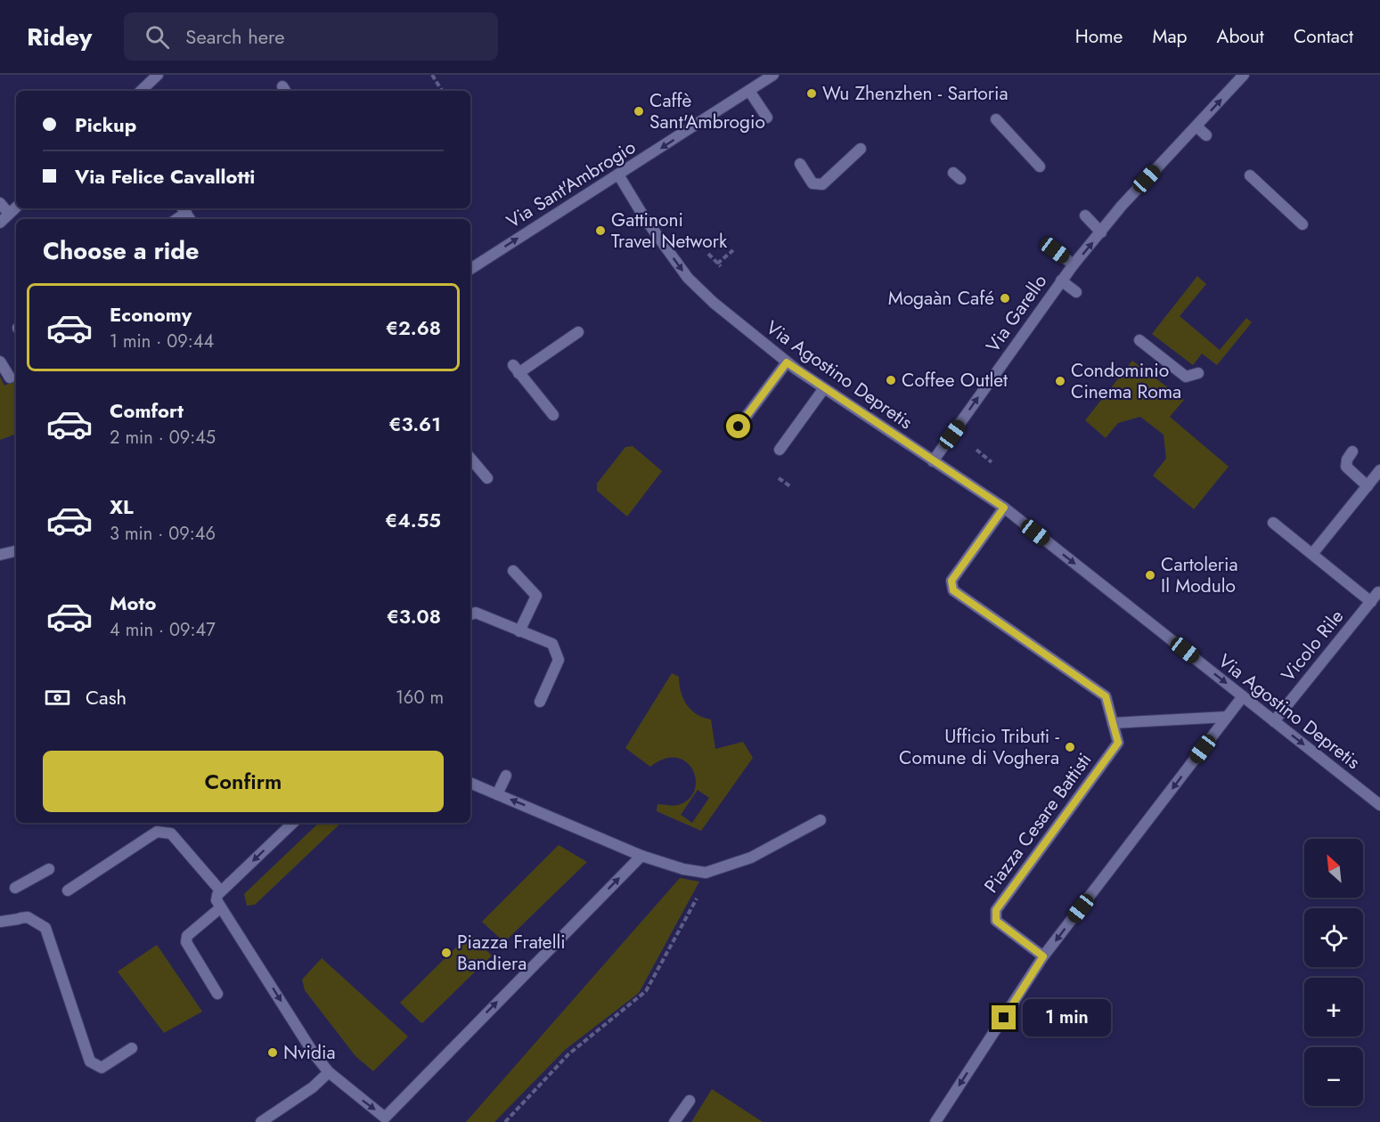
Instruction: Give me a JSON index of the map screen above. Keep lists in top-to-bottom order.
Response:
{
  "streets": {
    "street": [
      "Via Sant'Ambrogio",
      "Via Garello",
      "Via Agostino Depretis",
      "Vicolo Rile",
      "Piazza Cesare Battisti"
    ]
  },
  "crossings": [
    ["Via Sant'Ambrogio", "Via Agostino Depretis"],
    ["Via Garello", "Via Agostino Depretis"],
    ["Via Agostino Depretis", "Vicolo Rile"],
    ["Via Agostino Depretis", "Piazza Cesare Battisti"]
  ],
  "one_way": ["Via Garello", "Via Agostino Depretis"],
  "places": [
    "Wu Zhenzhen - Sartoria",
    "Caffè Sant'Ambrogio",
    "Gattinoni Travel Network",
    "Mogaàn Café",
    "Coffee Outlet",
    "Condominio Cinema Roma",
    "Cartoleria Il Modulo",
    "Ufficio Tributi - Comune di Voghera",
    "Piazza Fratelli Bandiera",
    "Nvidia"
  ],
  "north": "top left",
  "page": {
    "header": "Ridey",
    "search": "Search here",
    "nav": [
      "Home",
      "Map",
      "About",
      "Contact"
    ],
    "banner": ["Pickup", "Via Felice Cavallotti"],
    "heading": "Choose a ride",
    "list": [
      {
        "name": "Economy",
        "note": "1 min · 09:44",
        "value": "€2.68"
      },
      {
        "name": "Comfort",
        "note": "2 min · 09:45",
        "value": "€3.61"
      },
      {
        "name": "XL",
        "note": "3 min · 09:46",
        "value": "€4.55"
      },
      {
        "name": "Moto",
        "note": "4 min · 09:47",
        "value": "€3.08"
      }
    ],
    "pay": ["Cash", "160 m"],
    "buttons": "Confirm",
    "map_buttons": ["+", "−"],
    "bubble": "1 min"
  }
}
